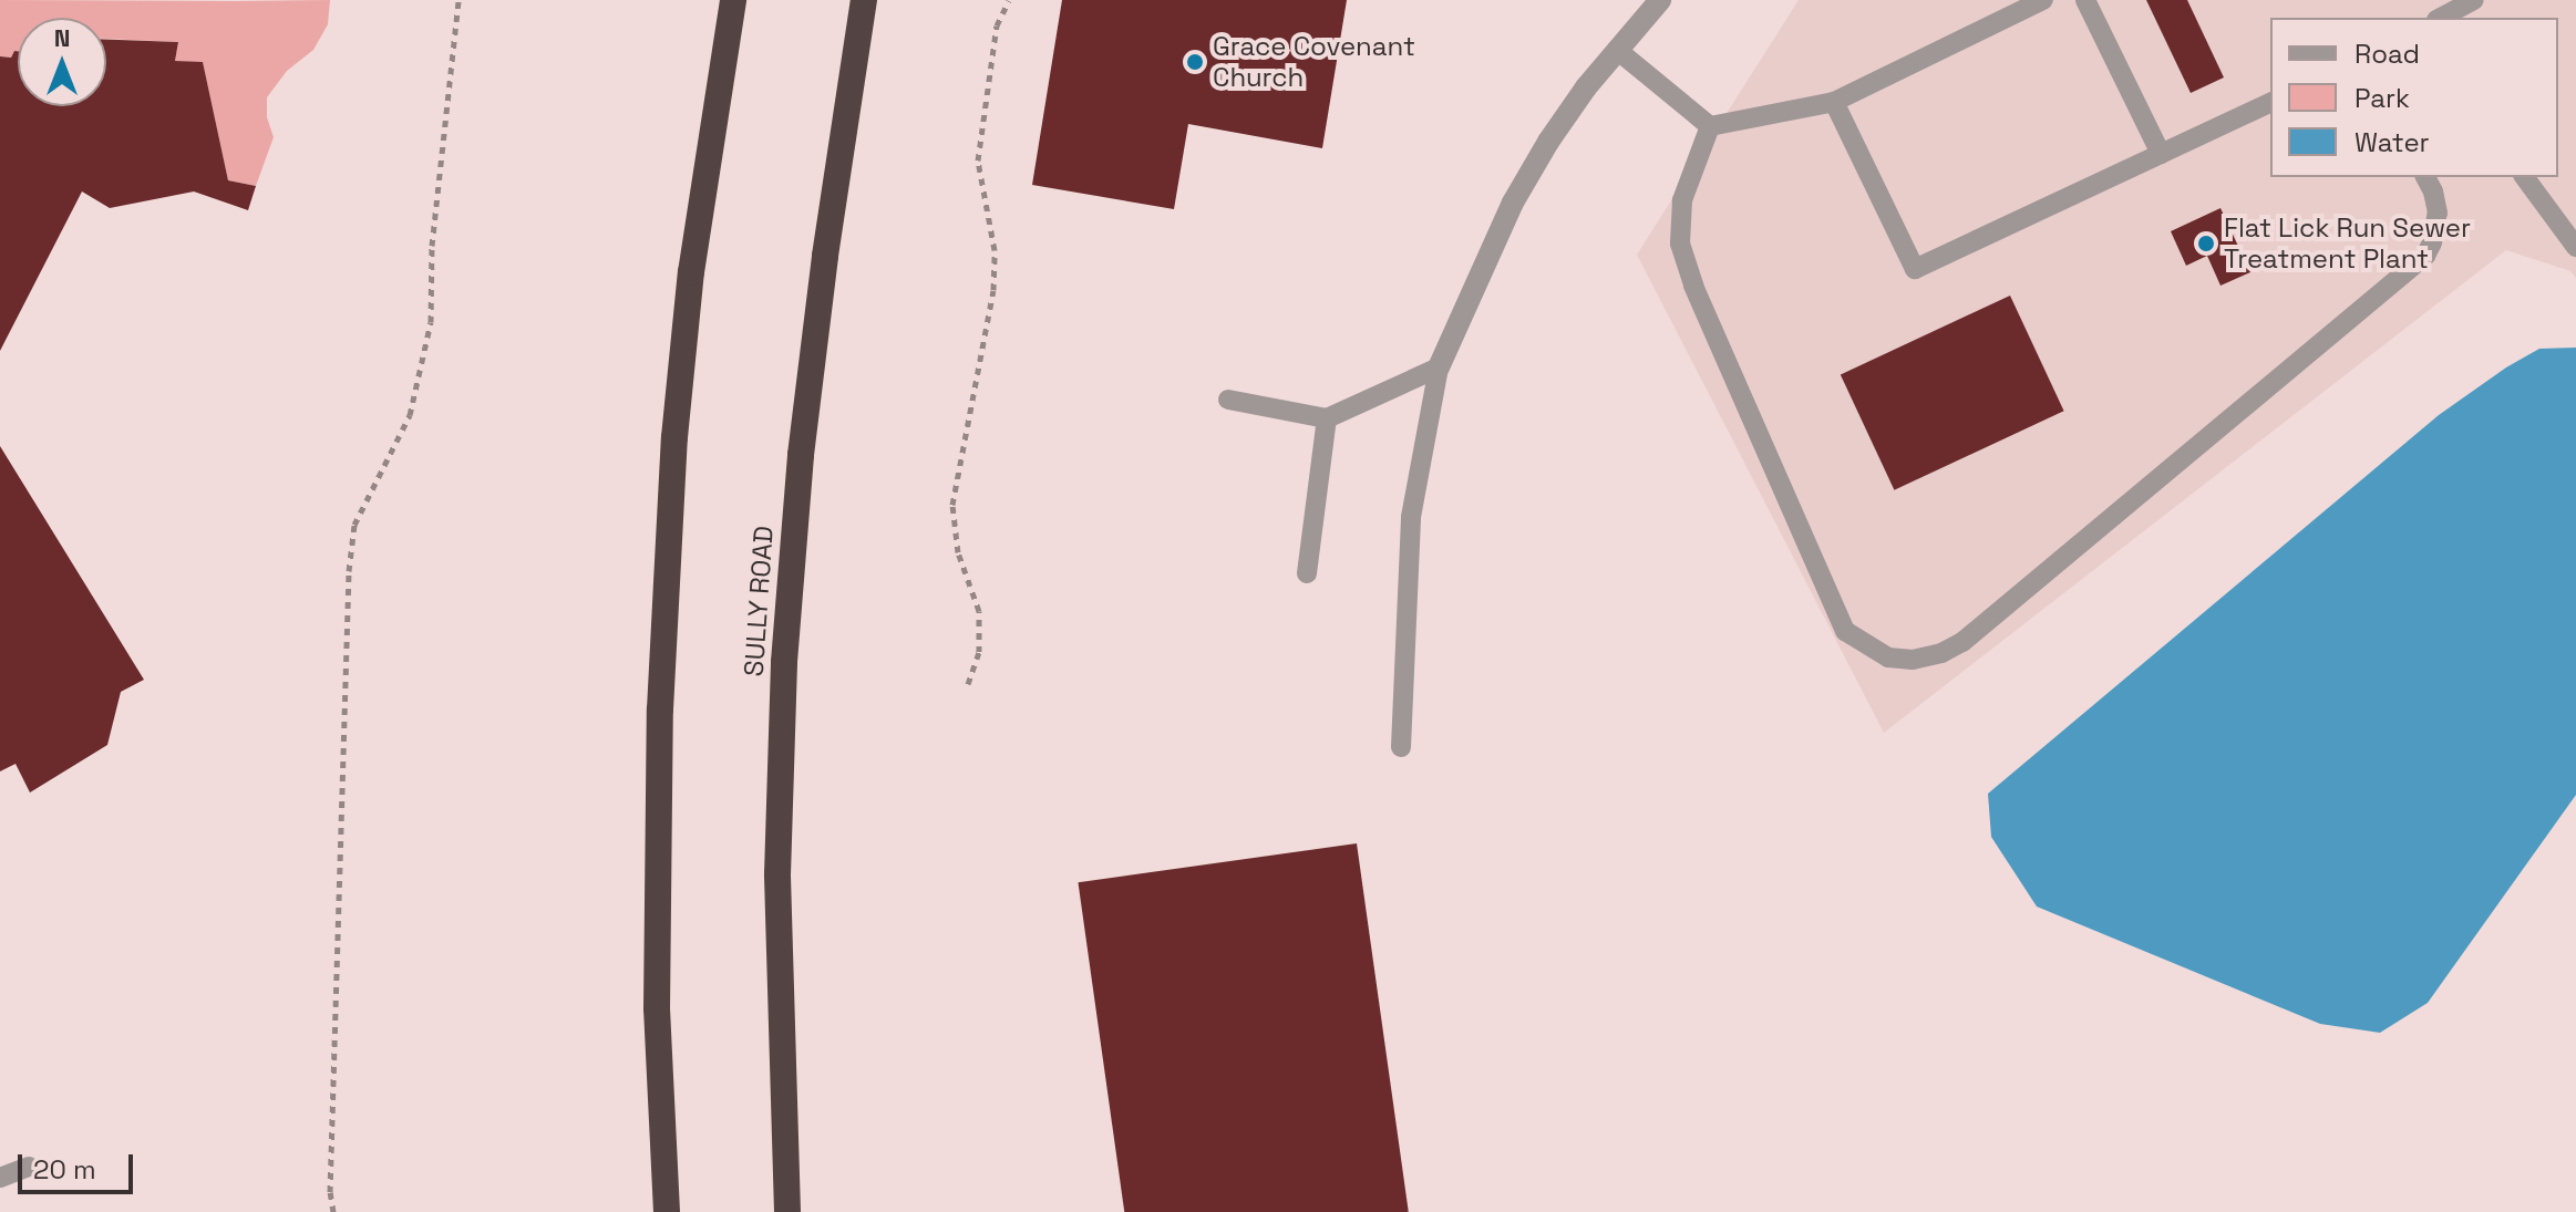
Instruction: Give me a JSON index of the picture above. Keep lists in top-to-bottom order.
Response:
{
  "streets": {
    "highway": ["SULLY ROAD"]
  },
  "places": ["Grace Covenant Church", "Flat Lick Run Sewer Treatment Plant"],
  "legend": ["Road", "Park", "Water"],
  "scale_bar": "20 m",
  "north": "top"
}
